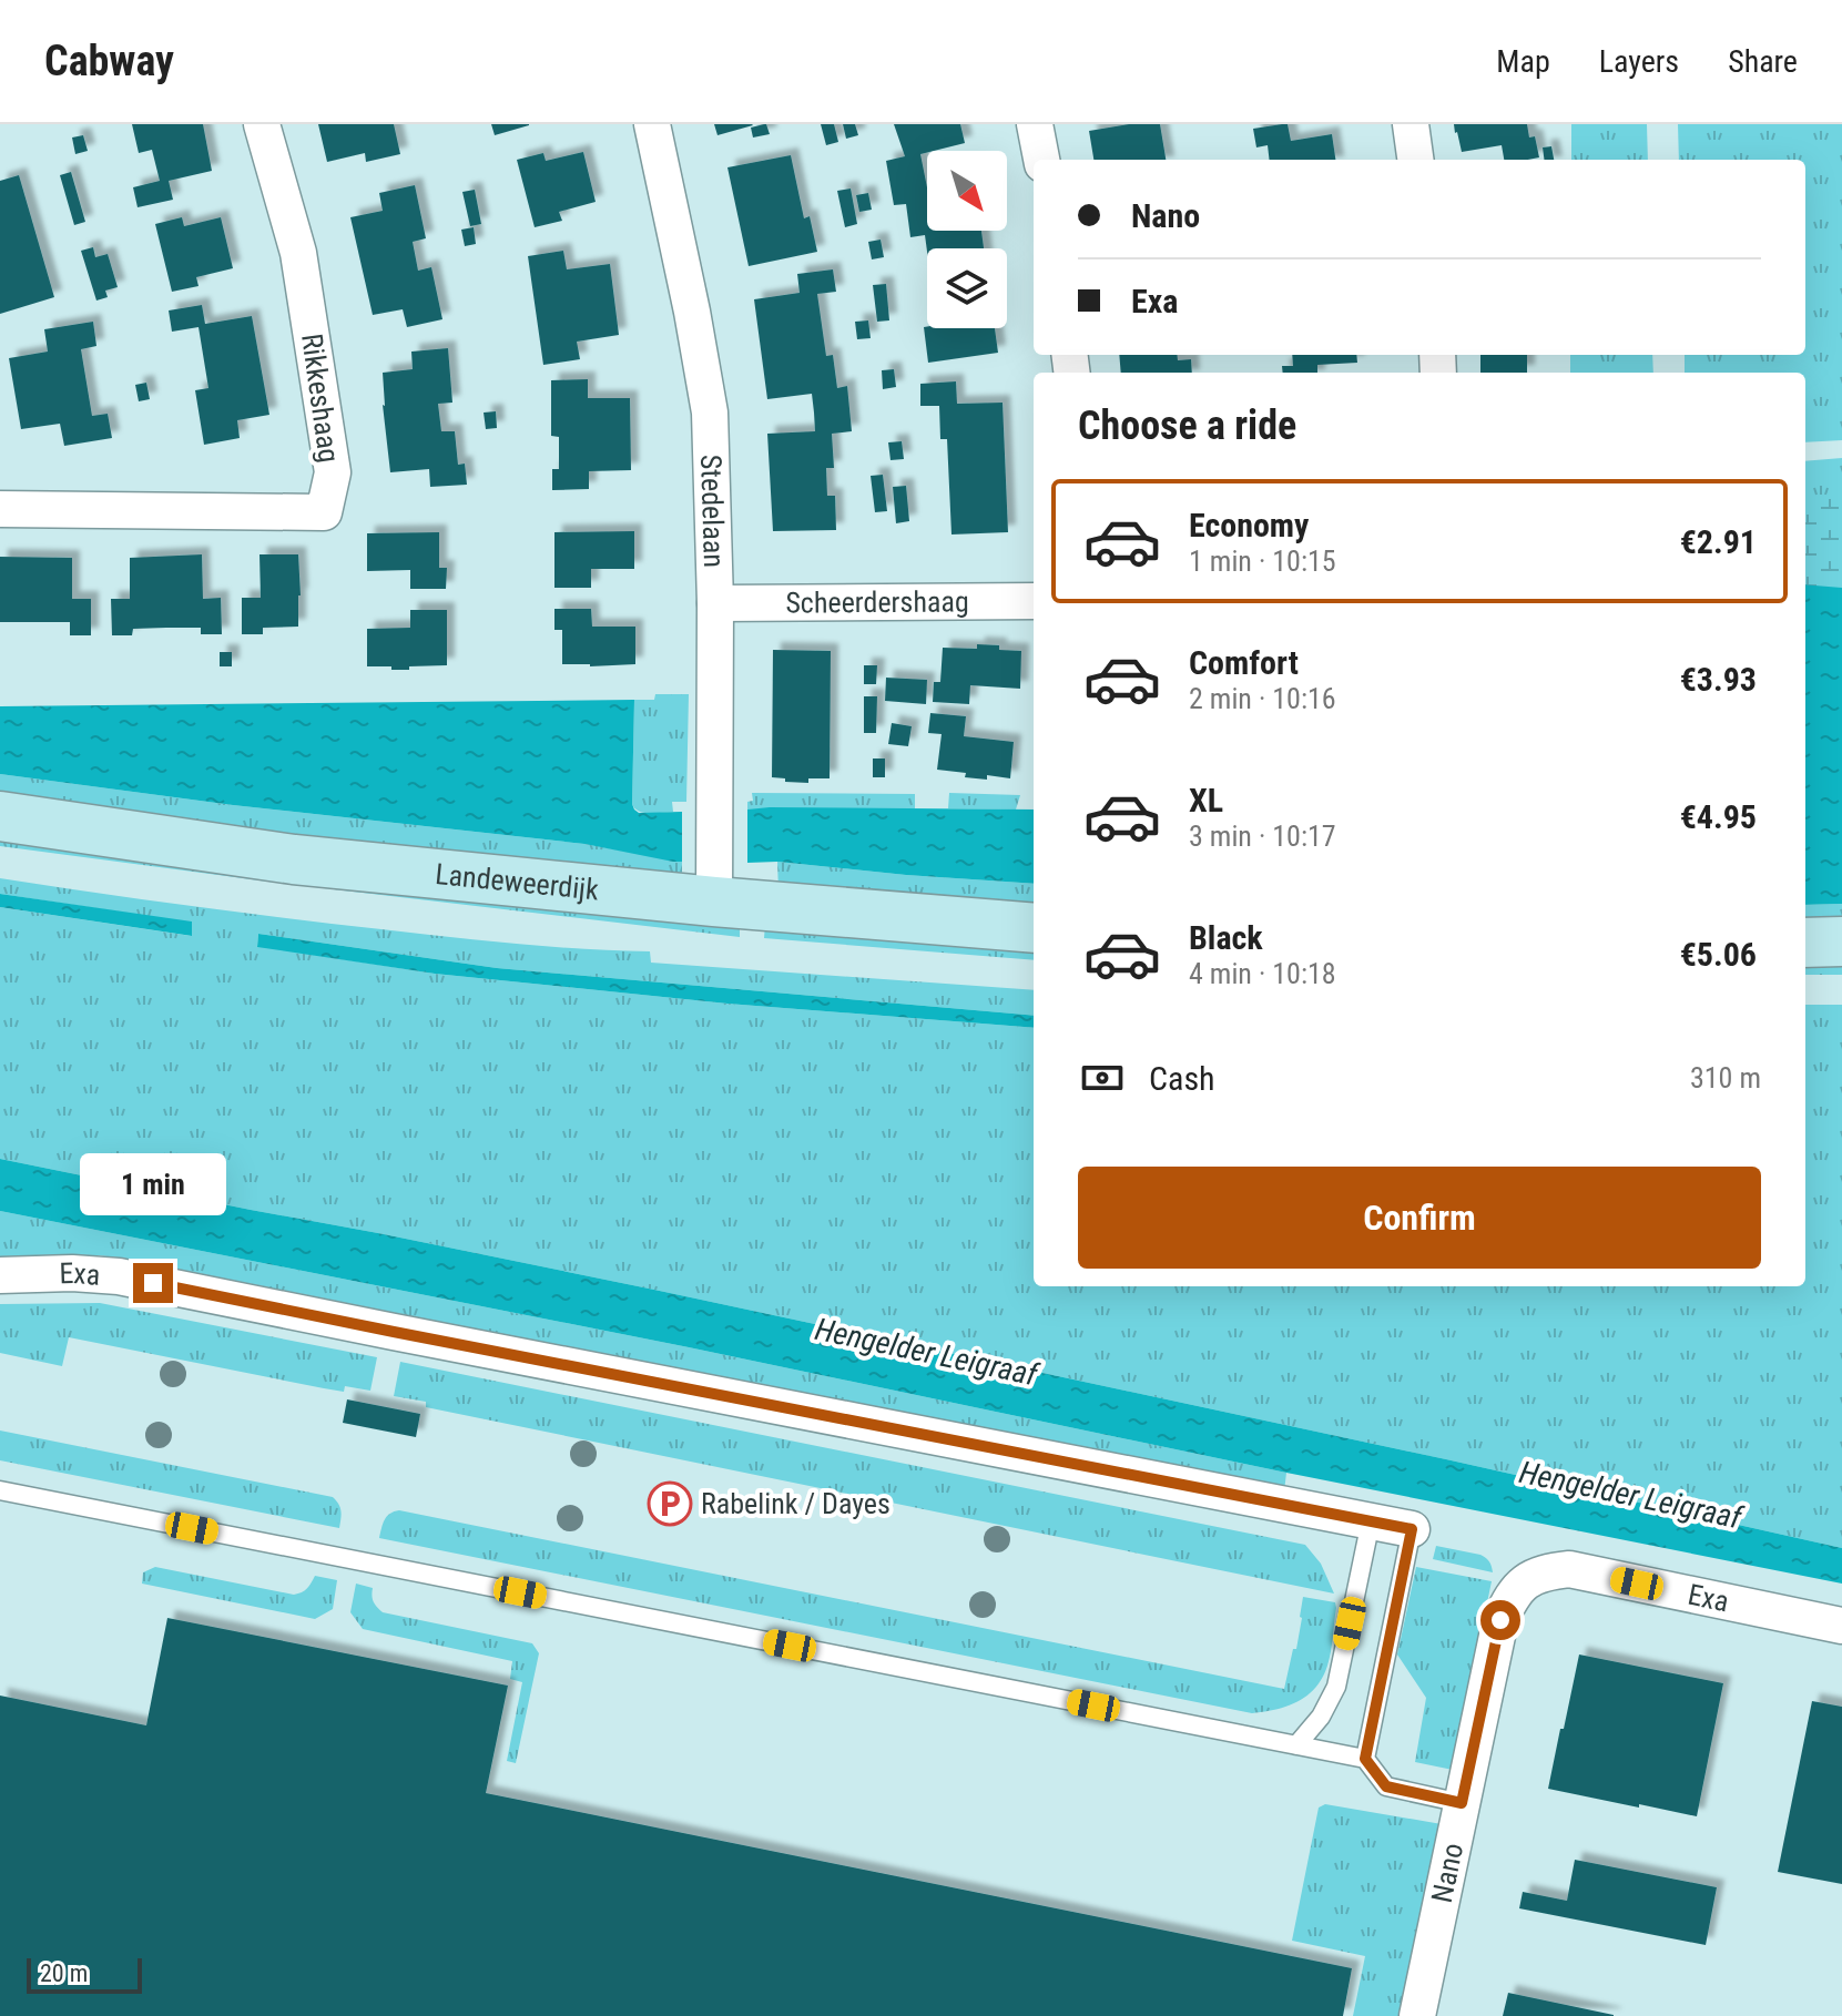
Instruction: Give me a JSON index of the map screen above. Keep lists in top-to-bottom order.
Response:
{
  "streets": {
    "street": [
      "Rikkeshaag",
      "Stedelaan",
      "Scheerdershaag",
      "Landeweerdijk",
      "Exa",
      "Nano"
    ]
  },
  "crossings": [
    ["Stedelaan", "Scheerdershaag"],
    ["Stedelaan", "Landeweerdijk"],
    ["Exa", "Nano"]
  ],
  "water": ["Hengelder Leigraaf"],
  "places": {
    "parking": ["Rabelink / Dayes"]
  },
  "scale_bar": "20 m",
  "north": "bottom right",
  "page": {
    "header": "Cabway",
    "nav": ["Map", "Layers", "Share"],
    "banner": ["Nano", "Exa"],
    "heading": "Choose a ride",
    "list": [
      {
        "name": "Economy",
        "note": "1 min · 10:15",
        "value": "€2.91"
      },
      {
        "name": "Comfort",
        "note": "2 min · 10:16",
        "value": "€3.93"
      },
      {
        "name": "XL",
        "note": "3 min · 10:17",
        "value": "€4.95"
      },
      {
        "name": "Black",
        "note": "4 min · 10:18",
        "value": "€5.06"
      }
    ],
    "pay": ["Cash", "310 m"],
    "buttons": "Confirm",
    "bubble": "1 min",
    "scale": "20 m"
  }
}
